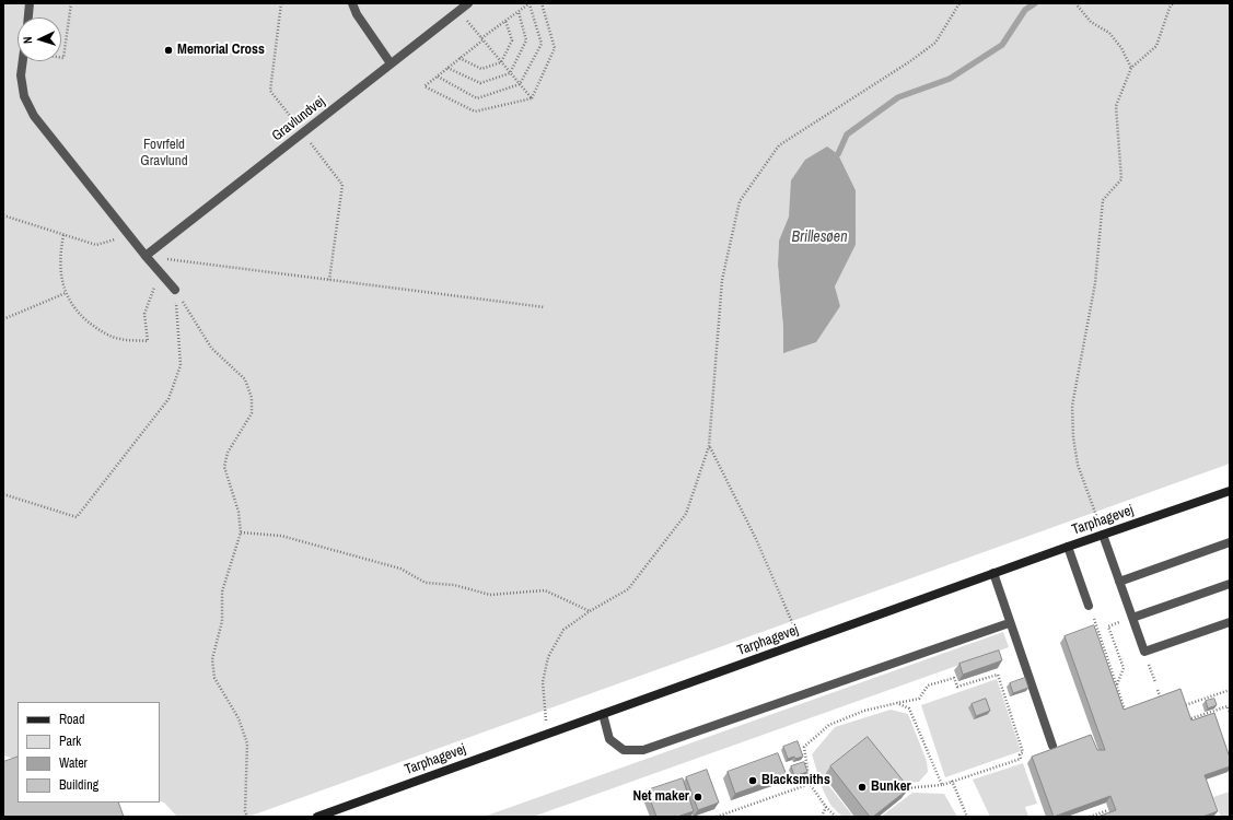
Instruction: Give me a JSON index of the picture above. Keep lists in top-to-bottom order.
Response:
{
  "streets": {
    "main road": ["Tarphagevej"],
    "street": ["Gravlundvej"]
  },
  "water": ["Brillesøen"],
  "parks": ["Fovrfeld Gravlund"],
  "places": [
    "Memorial Cross",
    "Blacksmiths",
    "Bunker",
    "Net maker"
  ],
  "legend": [
    "Road",
    "Park",
    "Water",
    "Building"
  ],
  "north": "left"
}
